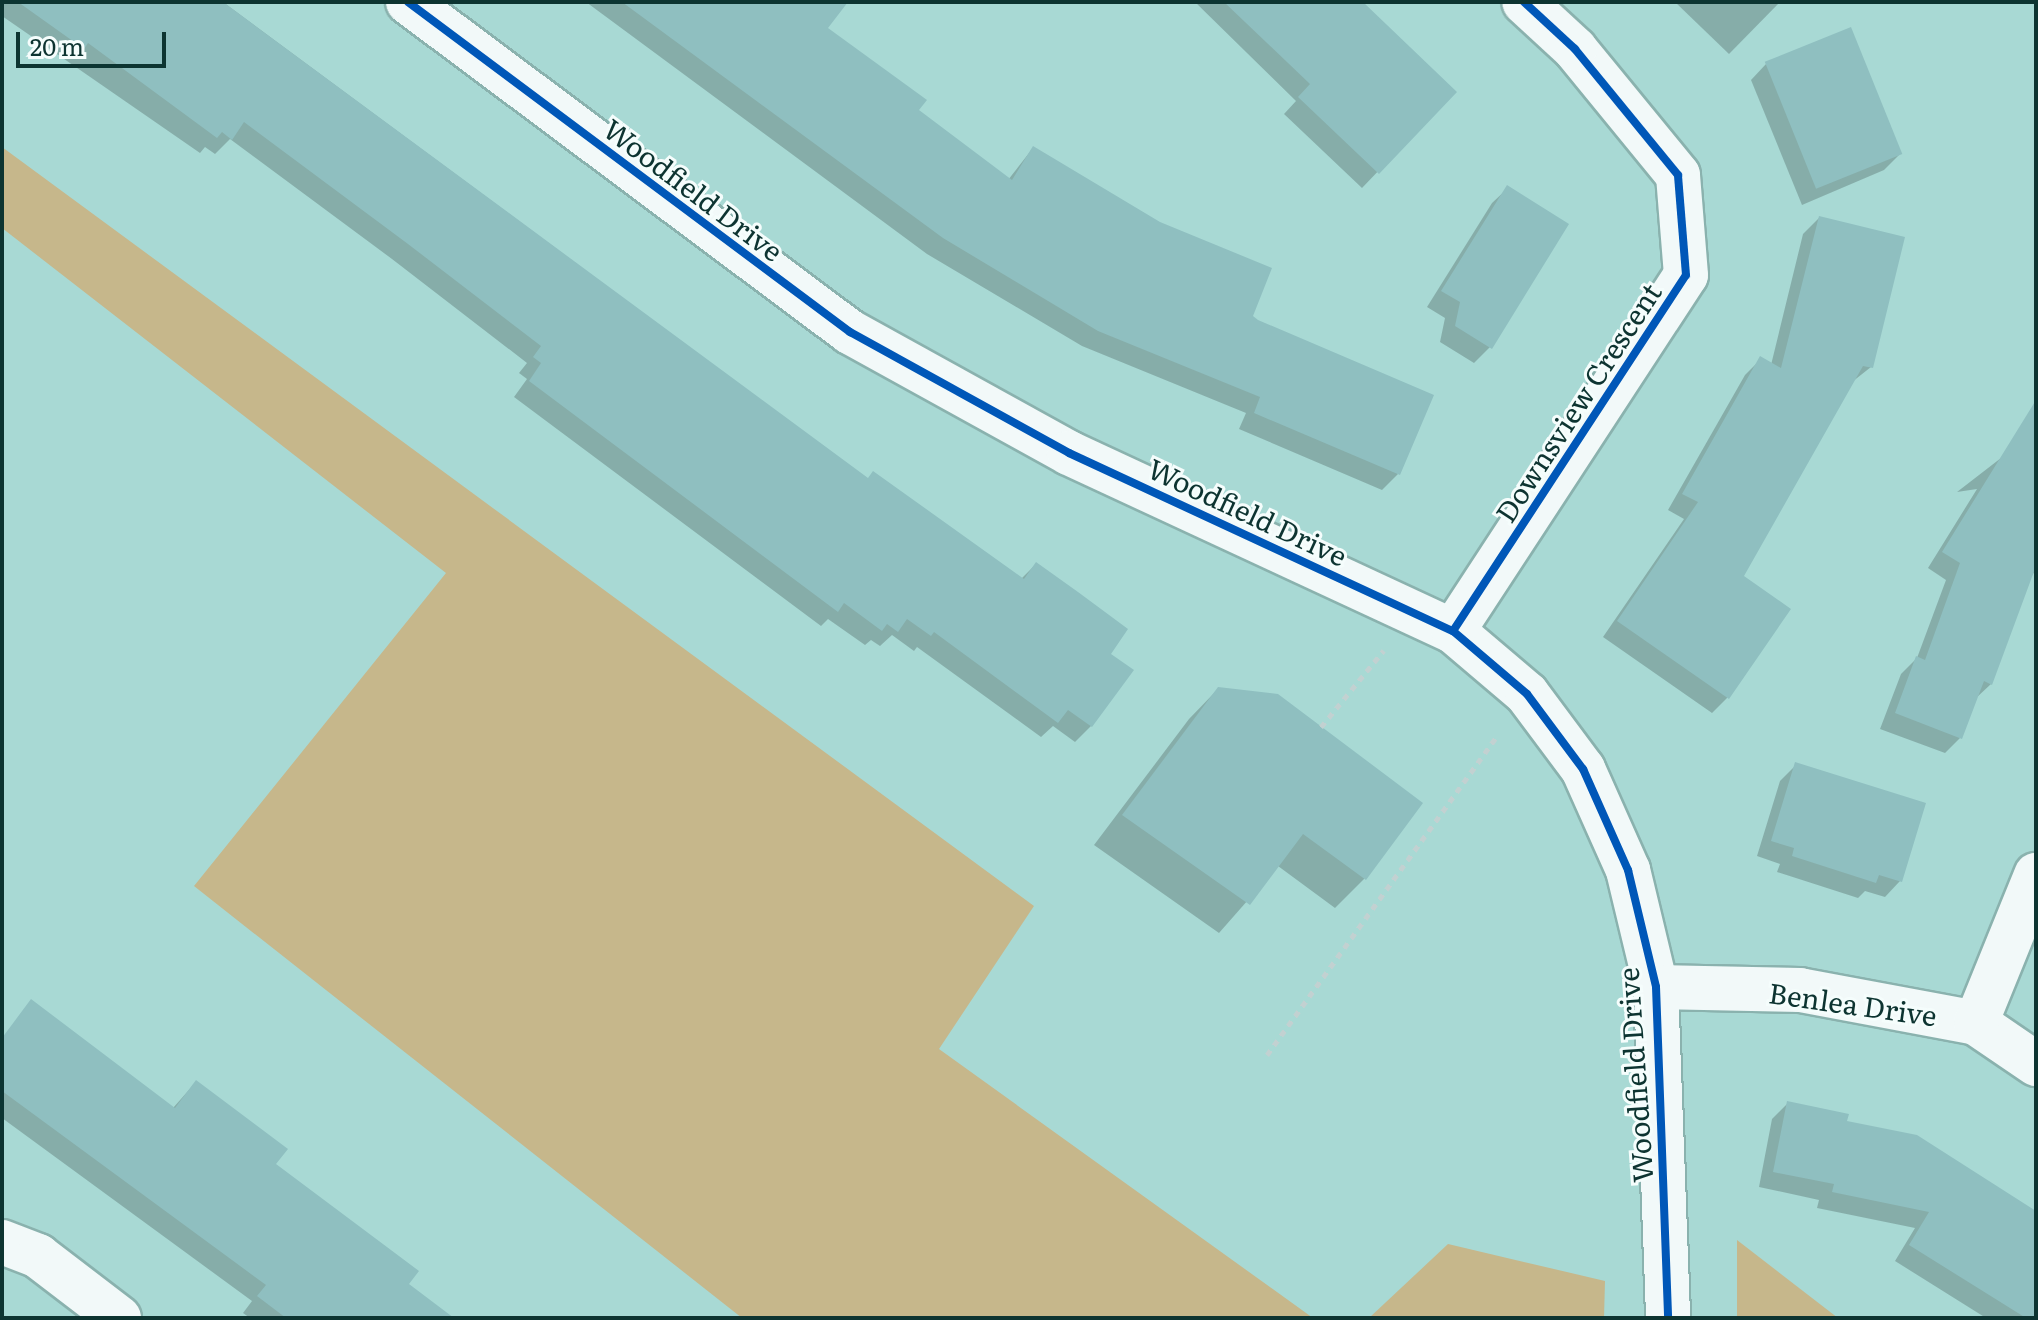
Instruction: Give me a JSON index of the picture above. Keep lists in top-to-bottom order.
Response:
{
  "streets": {
    "street": ["Woodfield Drive", "Downsview Crescent", "Benlea Drive"]
  },
  "crossings": [
    ["Woodfield Drive", "Downsview Crescent"],
    ["Woodfield Drive", "Benlea Drive"]
  ],
  "scale_bar": "20 m"
}
